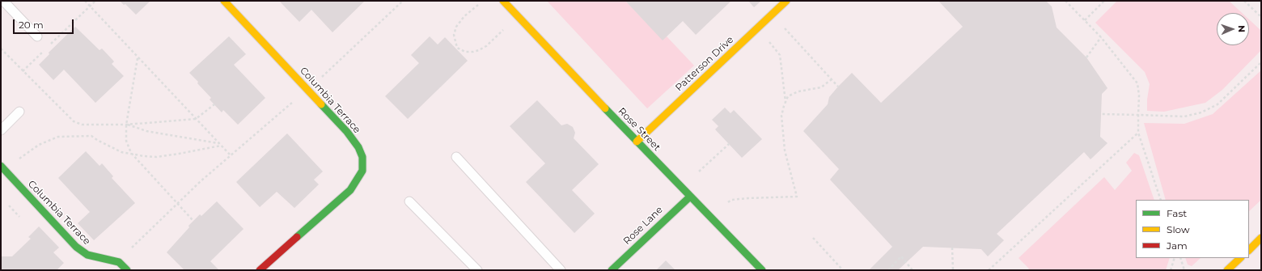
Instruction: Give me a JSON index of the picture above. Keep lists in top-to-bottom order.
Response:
{
  "streets": {
    "street": [
      "Patterson Drive",
      "Columbia Terrace",
      "Rose Street",
      "Rose Lane"
    ]
  },
  "crossings": [
    ["Patterson Drive", "Rose Street"],
    ["Rose Street", "Rose Lane"]
  ],
  "legend": ["Fast", "Slow", "Jam"],
  "scale_bar": "20 m",
  "north": "right"
}
